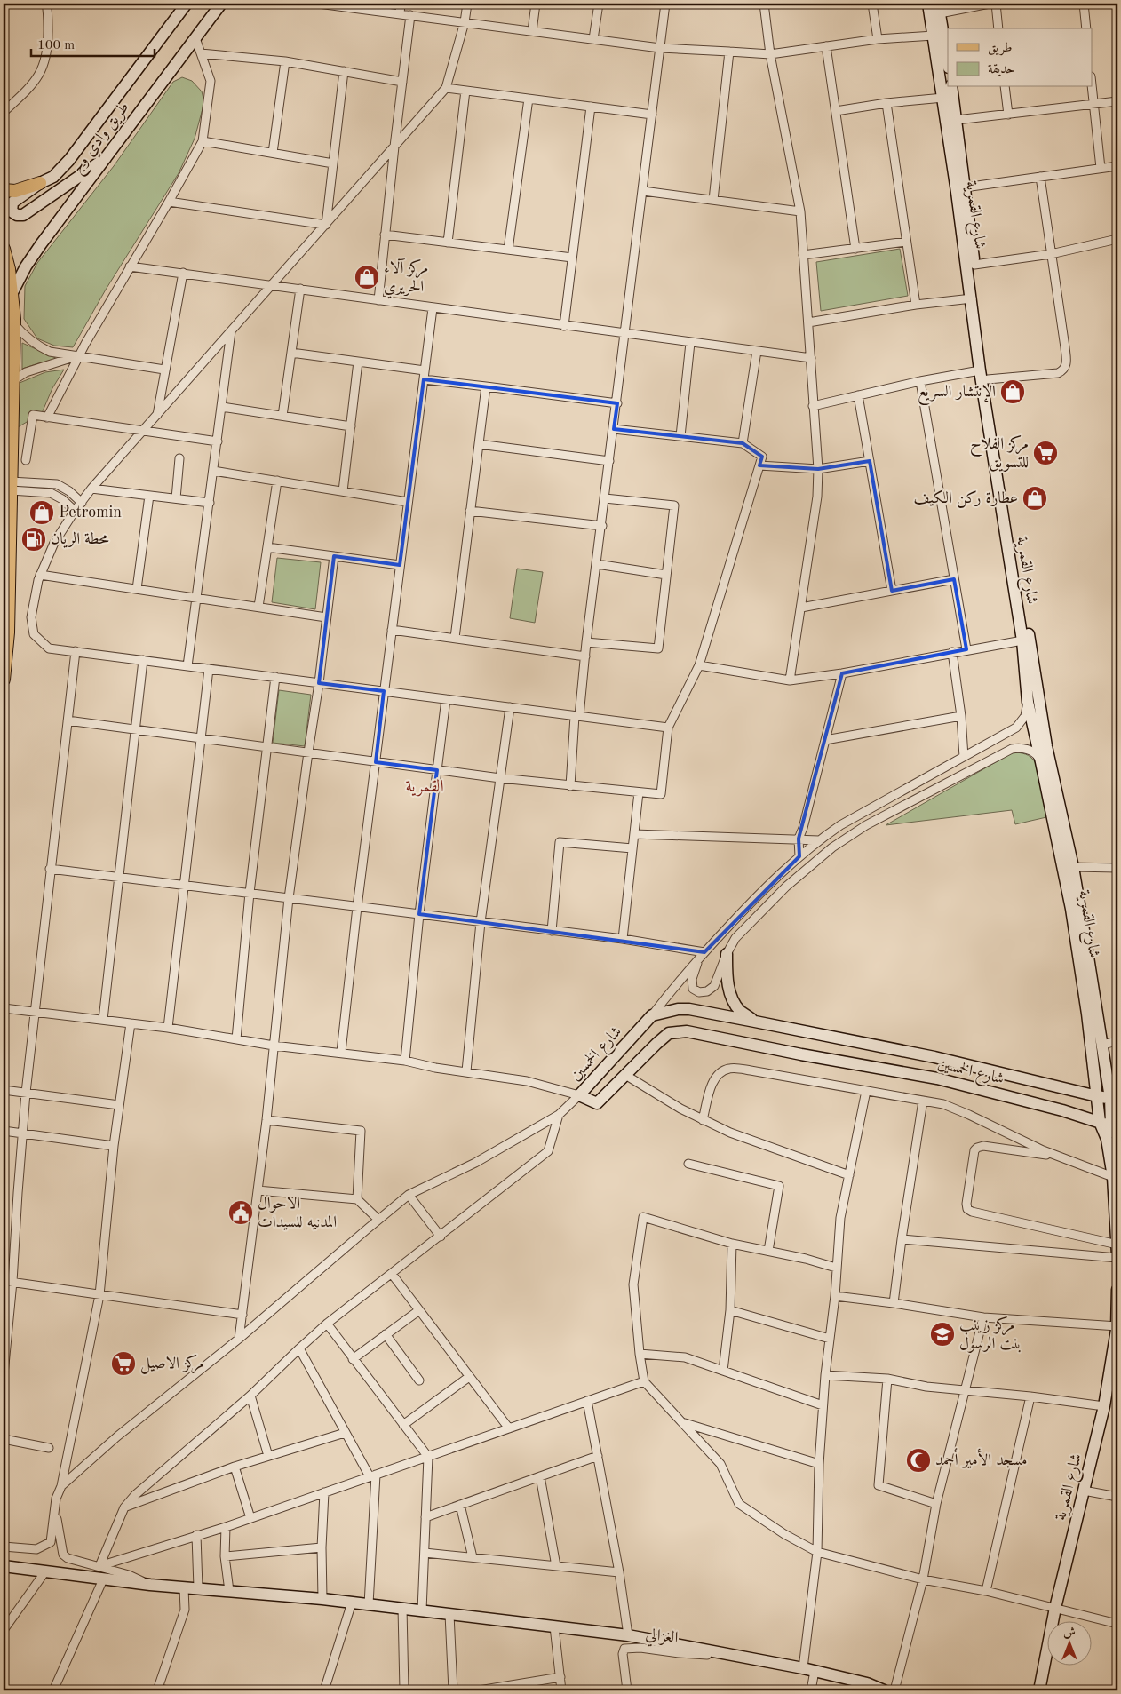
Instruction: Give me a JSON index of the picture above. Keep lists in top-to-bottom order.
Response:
{
  "streets": {
    "street": [
      "طريق وادي وج",
      "شارع القمرية",
      "شارع الخمسين",
      "الغزالي"
    ]
  },
  "crossings": [
    ["شارع القمرية", "شارع الخمسين"]
  ],
  "districts": ["القمرية"],
  "places": {
    "shop": [
      "مركز آلاء الحريري",
      "الإنتشار السريع",
      "عطارة ركن الكيف",
      "Petromin"
    ],
    "supermarket": ["مركز الفلاح للتسويق", "مركز الاصيل"],
    "fuel station": ["محطة الريان"],
    "public building": ["الاحوال المدنيه للسيدات"],
    "school or university": ["مركز زينب بنت الرسول"],
    "mosque": ["مسجد الأمير أحمد"]
  },
  "legend": ["طريق", "حديقة"],
  "scale_bar": "100 m",
  "north": "top"
}
